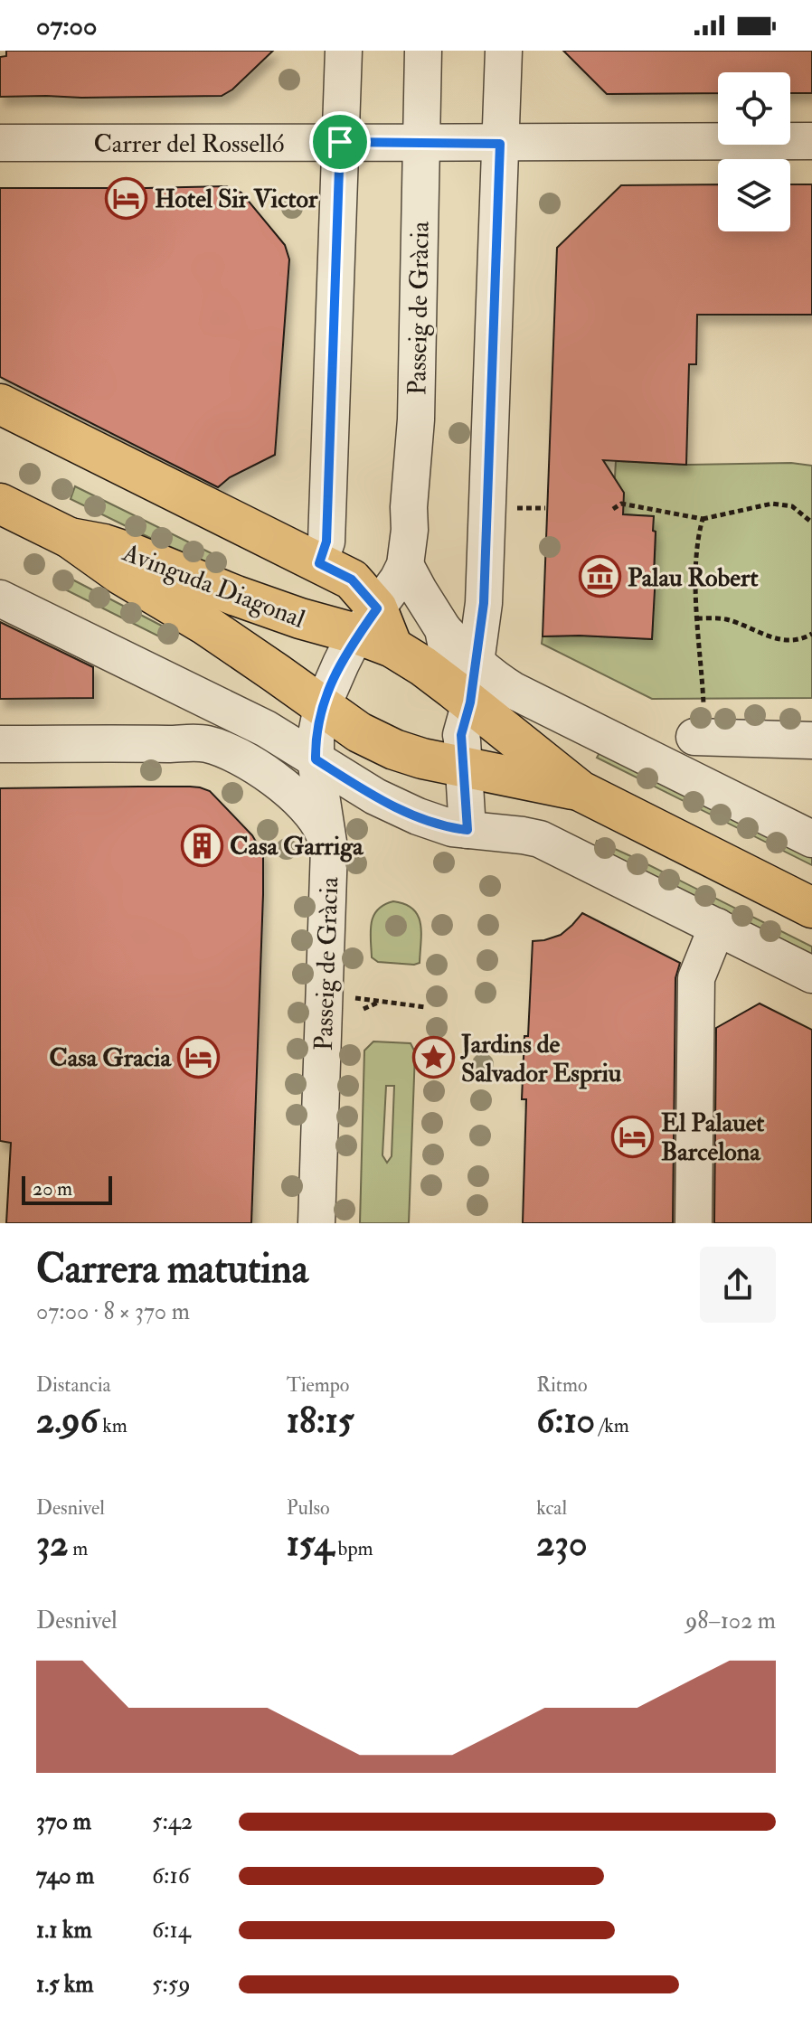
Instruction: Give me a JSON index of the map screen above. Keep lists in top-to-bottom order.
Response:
{
  "streets": {
    "main road": ["Avinguda Diagonal"],
    "street": ["Carrer del Rosselló", "Passeig de Gràcia"]
  },
  "crossings": [
    ["Carrer del Rosselló", "Passeig de Gràcia"],
    ["Passeig de Gràcia", "Avinguda Diagonal"]
  ],
  "places": {
    "hotel": ["Hotel Sir Victor", "Casa Gracia", "El Palauet Barcelona"],
    "museum": ["Palau Robert"],
    "building": ["Casa Garriga"],
    "place": ["Jardins de Salvador Espriu"]
  },
  "scale_bar": "20 m",
  "page": {
    "status": "07:00",
    "scale": "20 m",
    "heading": ["Carrera matutina", "07:00 · 8 × 370 m"],
    "stats": [
      ["Distancia", "2.96 km"],
      ["Tiempo", "18:15"],
      ["Ritmo", "6:10 /km"],
      ["Desnivel", "32 m"],
      ["Pulso", "154 bpm"],
      ["kcal", "230"]
    ],
    "chart": ["Desnivel", "98–102 m"],
    "list": [
      {
        "name": "370 m",
        "note": "5:42"
      },
      {
        "name": "740 m",
        "note": "6:16"
      },
      {
        "name": "1.1 km",
        "note": "6:14"
      },
      {
        "name": "1.5 km",
        "note": "5:59"
      }
    ]
  }
}
